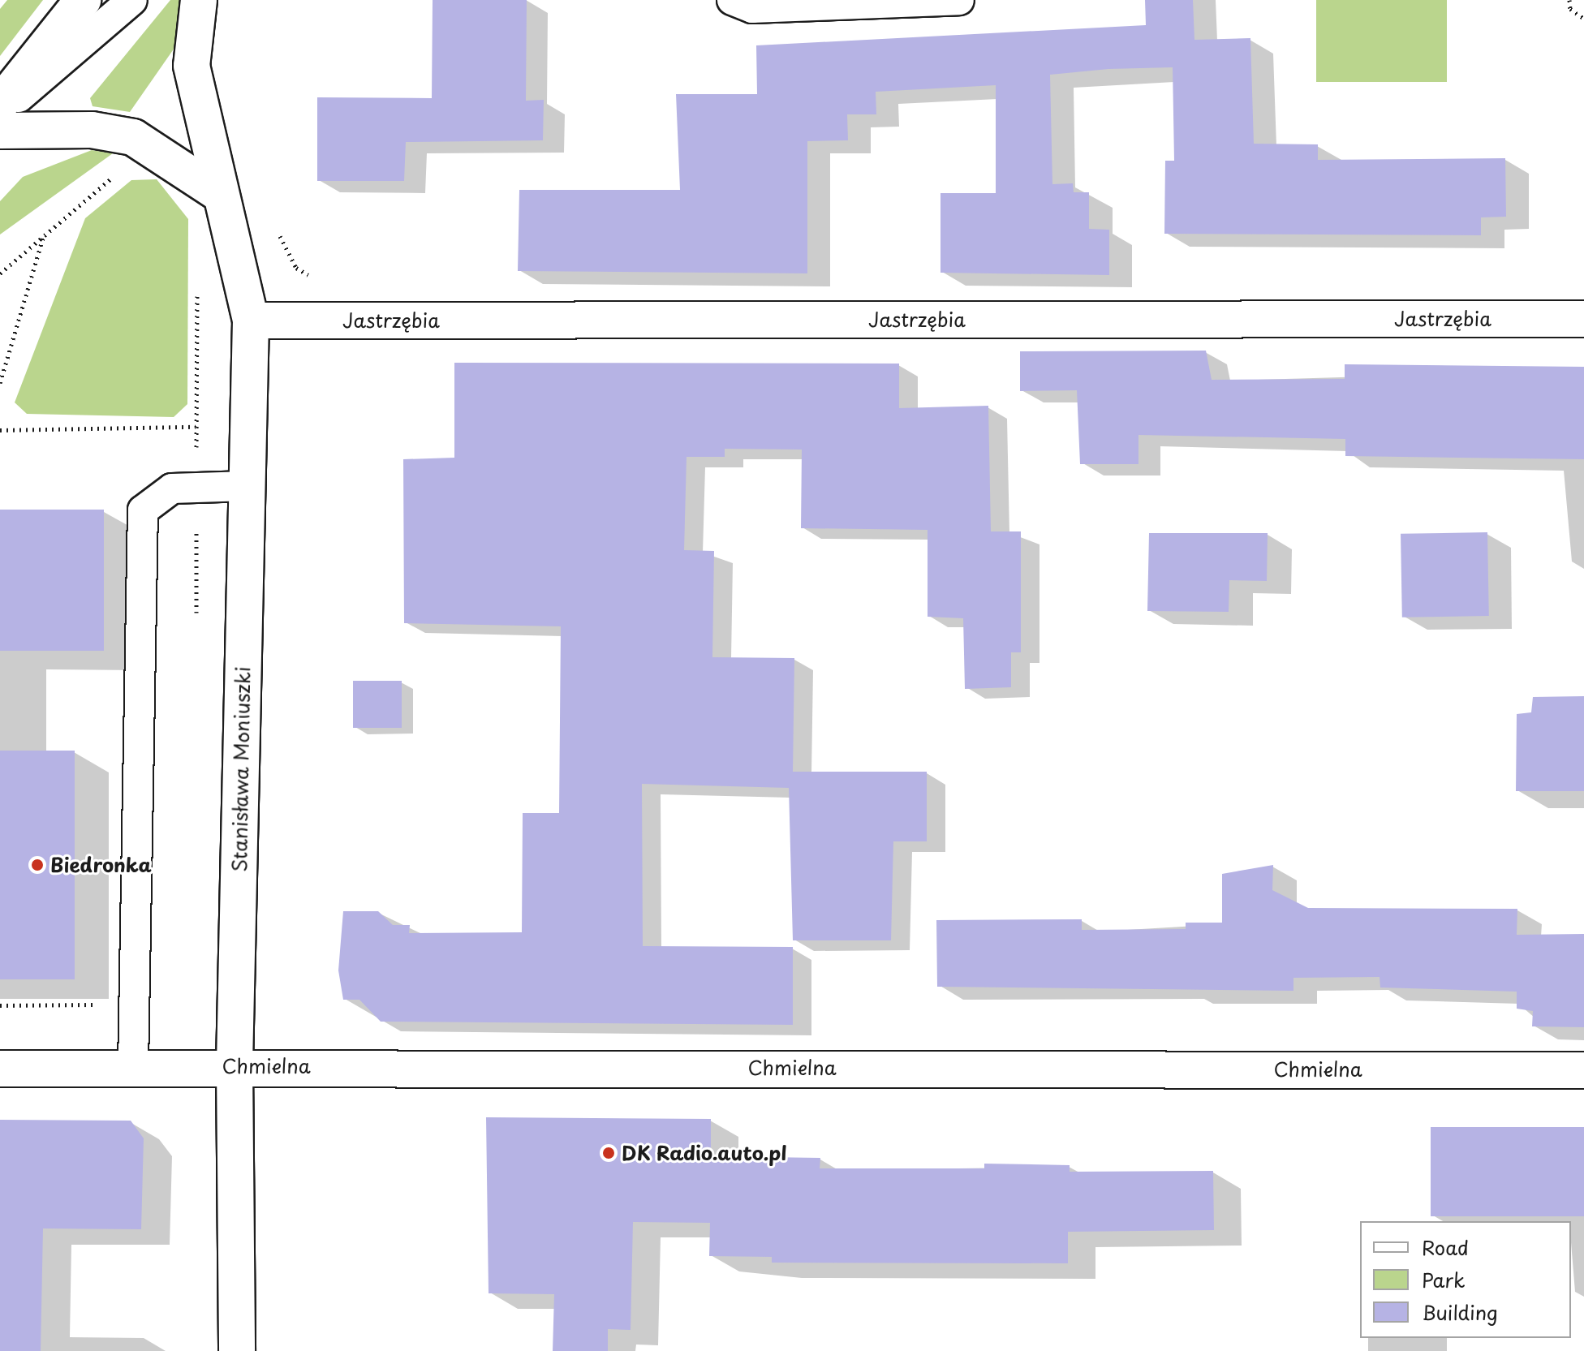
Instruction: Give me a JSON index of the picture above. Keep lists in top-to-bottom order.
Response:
{
  "streets": {
    "street": ["Jastrzębia", "Stanisława Moniuszki", "Chmielna"]
  },
  "crossings": [
    ["Jastrzębia", "Stanisława Moniuszki"],
    ["Stanisława Moniuszki", "Chmielna"]
  ],
  "places": ["Biedronka", "DK Radio.auto.pl"],
  "legend": ["Road", "Park", "Building"]
}
